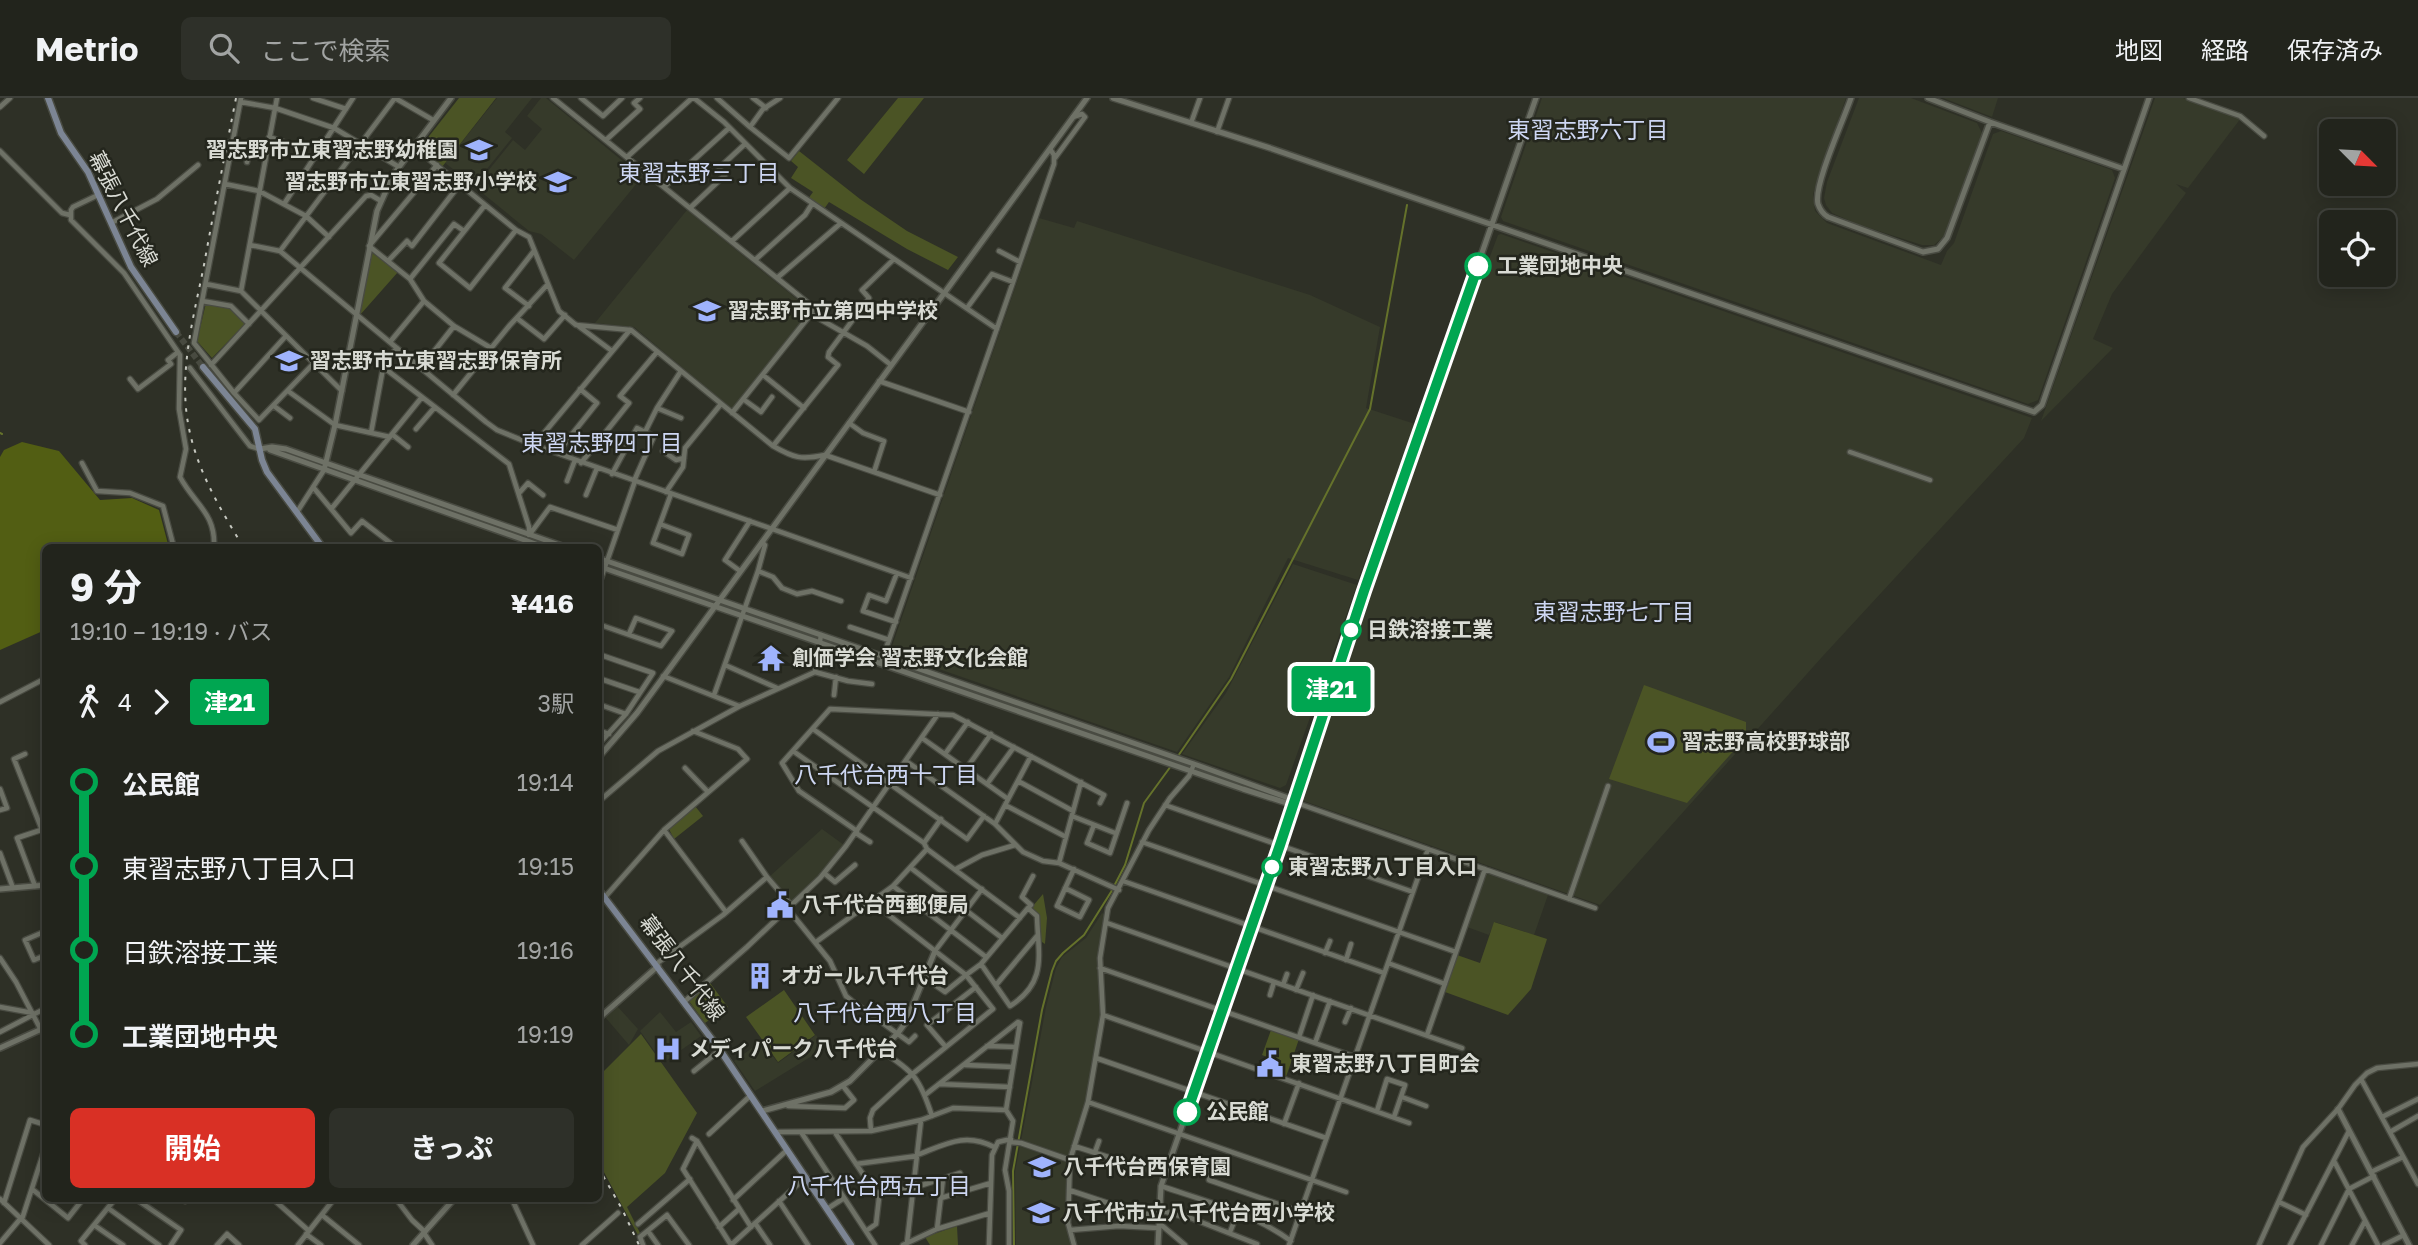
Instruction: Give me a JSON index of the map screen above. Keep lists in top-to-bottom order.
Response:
{
  "streets": {
    "main road": ["幕張八千代線"]
  },
  "districts": [
    "東習志野六丁目",
    "東習志野三丁目",
    "東習志野四丁目",
    "東習志野七丁目",
    "八千代台西十丁目",
    "八千代台西八丁目",
    "八千代台西五丁目"
  ],
  "places": {
    "school or university": [
      "習志野市立東習志野幼稚園",
      "習志野市立東習志野小学校",
      "習志野市立第四中学校",
      "習志野市立東習志野保育所",
      "八千代台西保育園",
      "八千代市立八千代台西小学校"
    ],
    "other": [
      "工業団地中央",
      "日鉄溶接工業",
      "東習志野八丁目入口",
      "公民館"
    ],
    "temple": ["創価学会 習志野文化会館"],
    "sports": ["習志野高校野球部"],
    "public building": ["八千代台西郵便局", "東習志野八丁目町会"],
    "building": ["オガール八千代台"],
    "hospital": ["メディパーク八千代台"]
  },
  "lines": ["bus line 津21"],
  "north": "bottom right",
  "page": {
    "header": "Metrio",
    "search": "ここで検索",
    "nav": ["地図", "経路", "保存済み"],
    "on_map": "津21",
    "heading": ["9 分", "19:10 – 19:19 · バス", "¥416"],
    "legs": ["4", "津21", "3駅"],
    "list": [
      {
        "name": "公民館",
        "value": "19:14"
      },
      {
        "name": "東習志野八丁目入口",
        "value": "19:15"
      },
      {
        "name": "日鉄溶接工業",
        "value": "19:16"
      },
      {
        "name": "工業団地中央",
        "value": "19:19"
      }
    ],
    "buttons": ["開始", "きっぷ"]
  }
}
